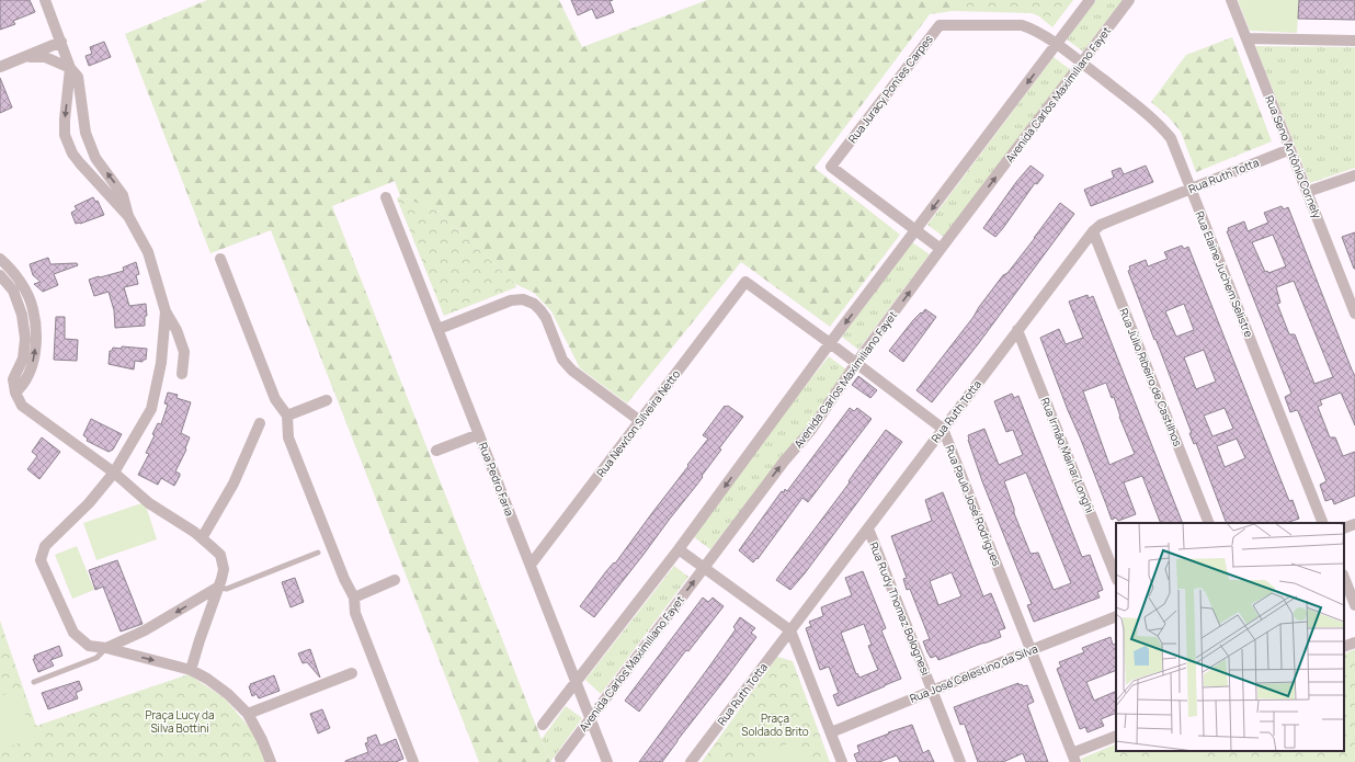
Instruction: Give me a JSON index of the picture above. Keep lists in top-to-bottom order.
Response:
{
  "streets": {
    "street": [
      "Rua Juracy Pontes Carpes",
      "Avenida Carlos Maximiliano Fayet",
      "Rua Seno Antônio Cornely",
      "Rua Ruth Totta",
      "Rua Elaine Juchem Selistre",
      "Rua Júlio Ribeiro de Castilhos",
      "Rua Newton Silveira Netto",
      "Rua Irmão Mainar Longhi",
      "Rua Pedro Faria",
      "Rua Paulo José Rodrigues",
      "Rua Rudy Thomaz Bolognesi",
      "Rua José Celestino da Silva"
    ]
  },
  "crossings": [
    ["Rua Juracy Pontes Carpes", "Rua Elaine Juchem Selistre"],
    ["Avenida Carlos Maximiliano Fayet", "Rua Elaine Juchem Selistre"],
    ["Avenida Carlos Maximiliano Fayet", "Rua Pedro Faria"],
    ["Rua Seno Antônio Cornely", "Rua Ruth Totta"],
    ["Rua Ruth Totta", "Rua Elaine Juchem Selistre"],
    ["Rua Ruth Totta", "Rua Júlio Ribeiro de Castilhos"],
    ["Rua Ruth Totta", "Rua Irmão Mainar Longhi"],
    ["Rua Ruth Totta", "Rua Paulo José Rodrigues"],
    ["Rua Ruth Totta", "Rua Rudy Thomaz Bolognesi"],
    ["Rua Newton Silveira Netto", "Rua Pedro Faria"],
    ["Rua Paulo José Rodrigues", "Rua José Celestino da Silva"],
    ["Rua Rudy Thomaz Bolognesi", "Rua José Celestino da Silva"]
  ],
  "parks": ["Praça Lucy da Silva Bottini", "Praça Soldado Brito"]
}
